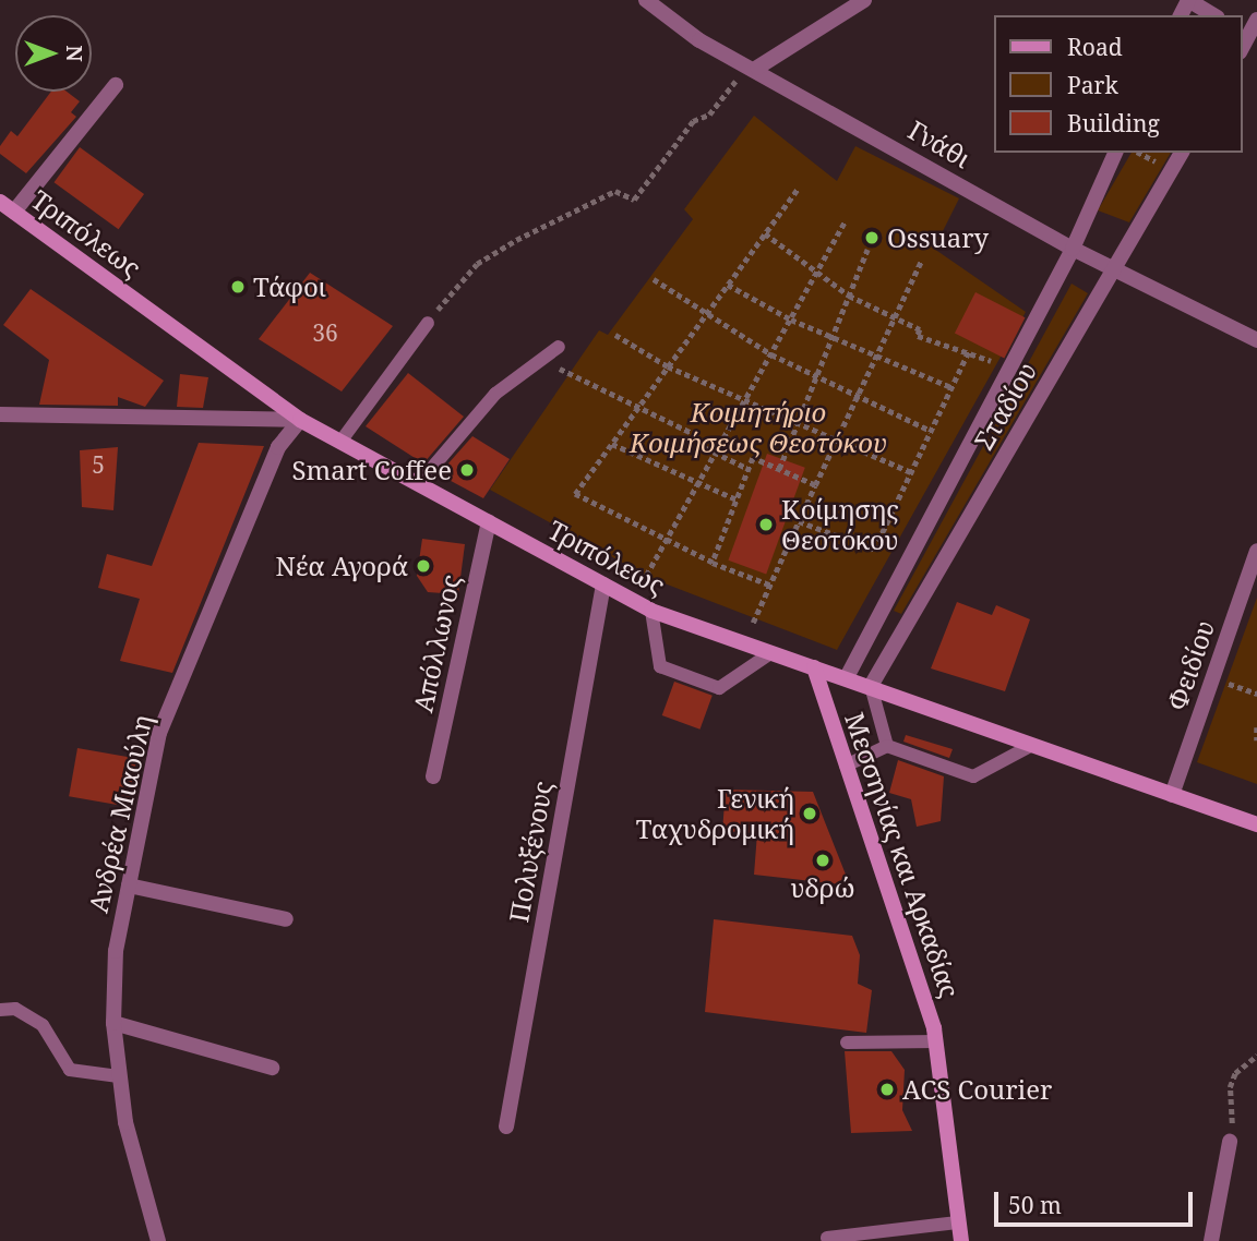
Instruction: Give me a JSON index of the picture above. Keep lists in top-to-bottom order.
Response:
{
  "streets": {
    "main road": ["Τριπόλεως", "Μεσσηνίας και Αρκαδίας"],
    "street": [
      "Γνάθι",
      "Σταδίου",
      "Απόλλωνος",
      "Φειδίου",
      "Ανδρέα Μιαούλη",
      "Πολυξένους"
    ]
  },
  "crossings": [
    ["Γνάθι", "Σταδίου"],
    ["Τριπόλεως", "Σταδίου"],
    ["Τριπόλεως", "Απόλλωνος"],
    ["Τριπόλεως", "Φειδίου"],
    ["Τριπόλεως", "Ανδρέα Μιαούλη"],
    ["Τριπόλεως", "Πολυξένους"],
    ["Τριπόλεως", "Μεσσηνίας και Αρκαδίας"]
  ],
  "parks": ["Κοιμητήριο Κοιμήσεως Θεοτόκου"],
  "places": [
    "Ossuary",
    "Τάφοι",
    "Smart Coffee",
    "Κοίμησης Θεοτόκου",
    "Νέα Αγορά",
    "Γενική Ταχυδρομική",
    "υδρώ",
    "ACS Courier"
  ],
  "house_numbers": ["36", "5"],
  "legend": ["Road", "Park", "Building"],
  "scale_bar": "50 m",
  "north": "right"
}
